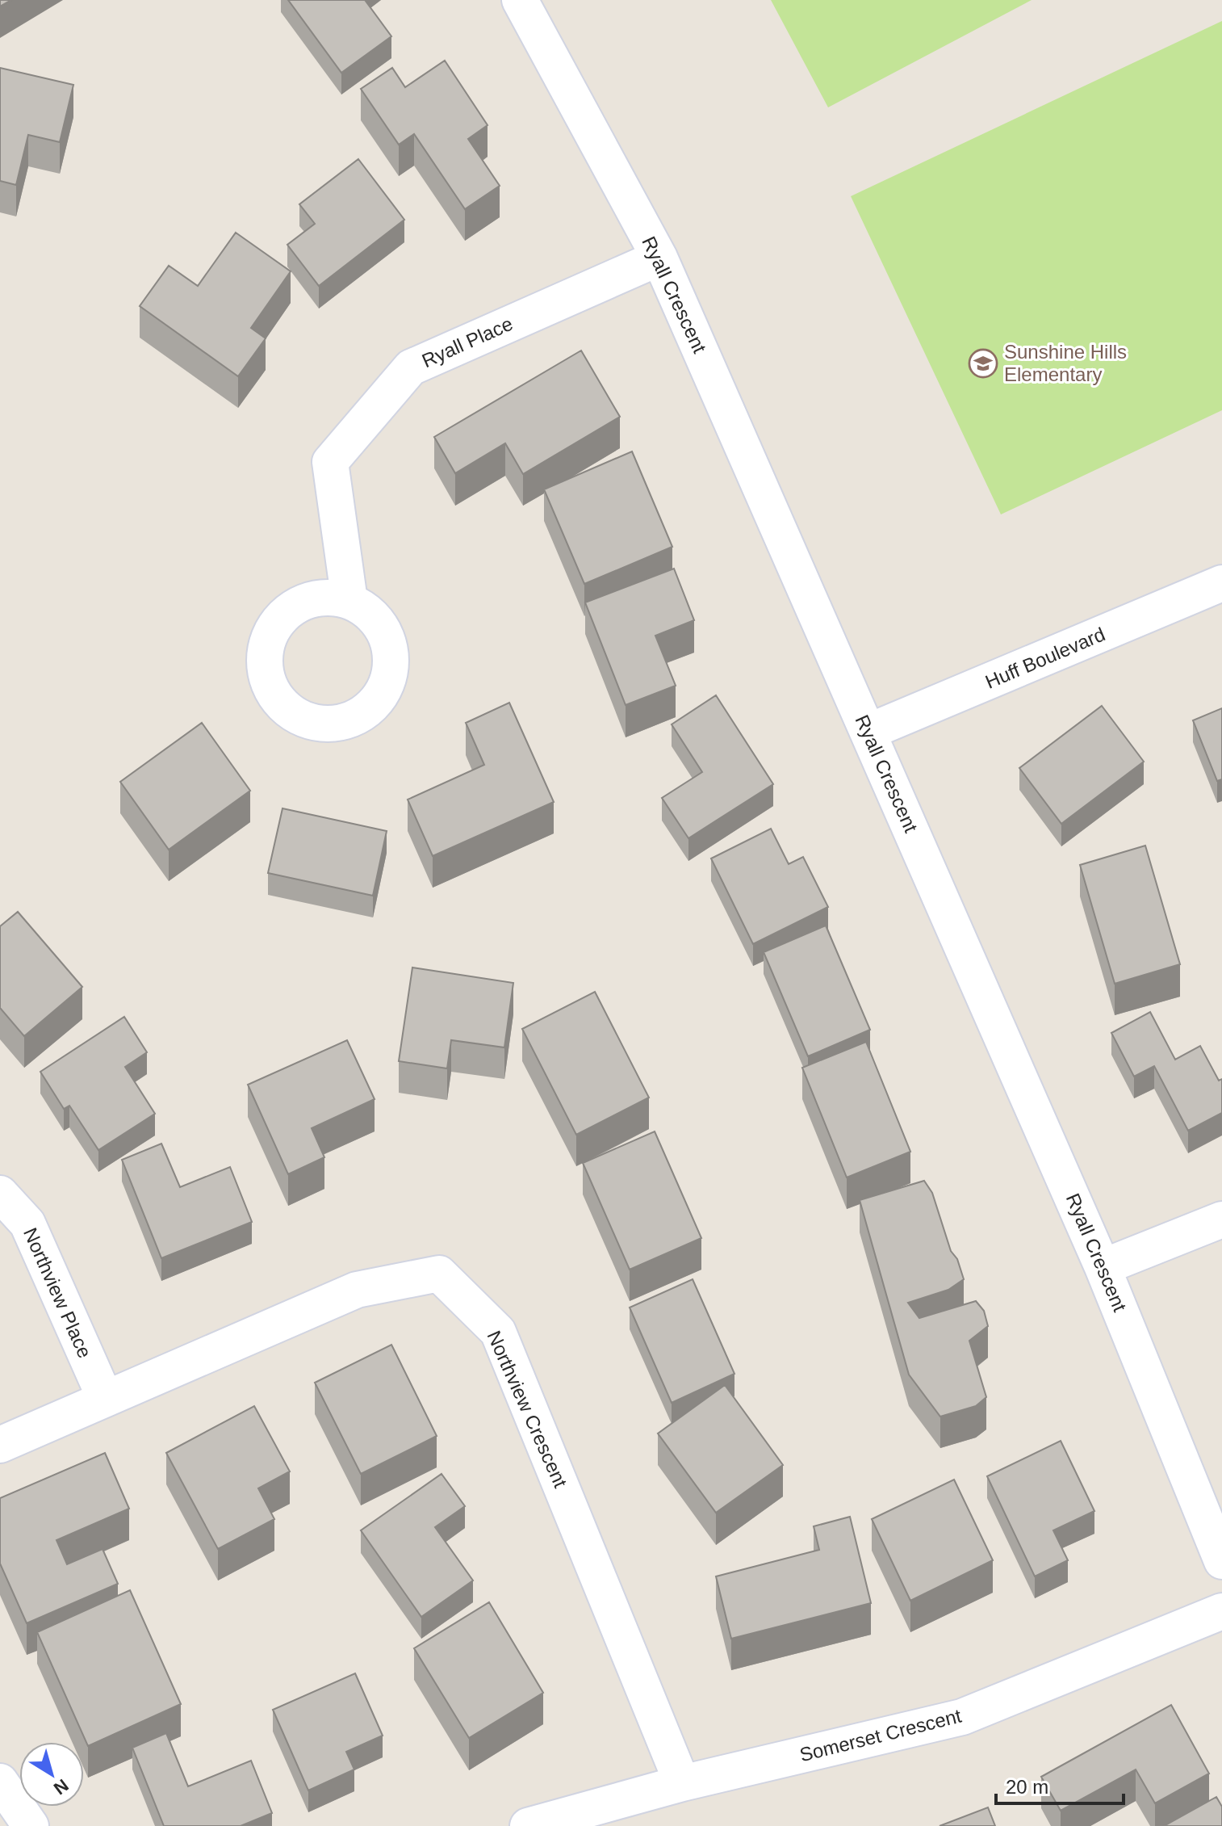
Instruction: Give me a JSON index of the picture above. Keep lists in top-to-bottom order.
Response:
{
  "streets": {
    "street": [
      "Ryall Crescent",
      "Ryall Place",
      "Huff Boulevard",
      "Northview Place",
      "Northview Crescent",
      "Somerset Crescent"
    ]
  },
  "crossings": [
    ["Ryall Crescent", "Ryall Place"],
    ["Ryall Crescent", "Huff Boulevard"],
    ["Northview Place", "Northview Crescent"],
    ["Northview Crescent", "Somerset Crescent"]
  ],
  "places": {
    "school or university": ["Sunshine Hills Elementary"]
  },
  "scale_bar": "20 m",
  "north": "bottom right"
}
